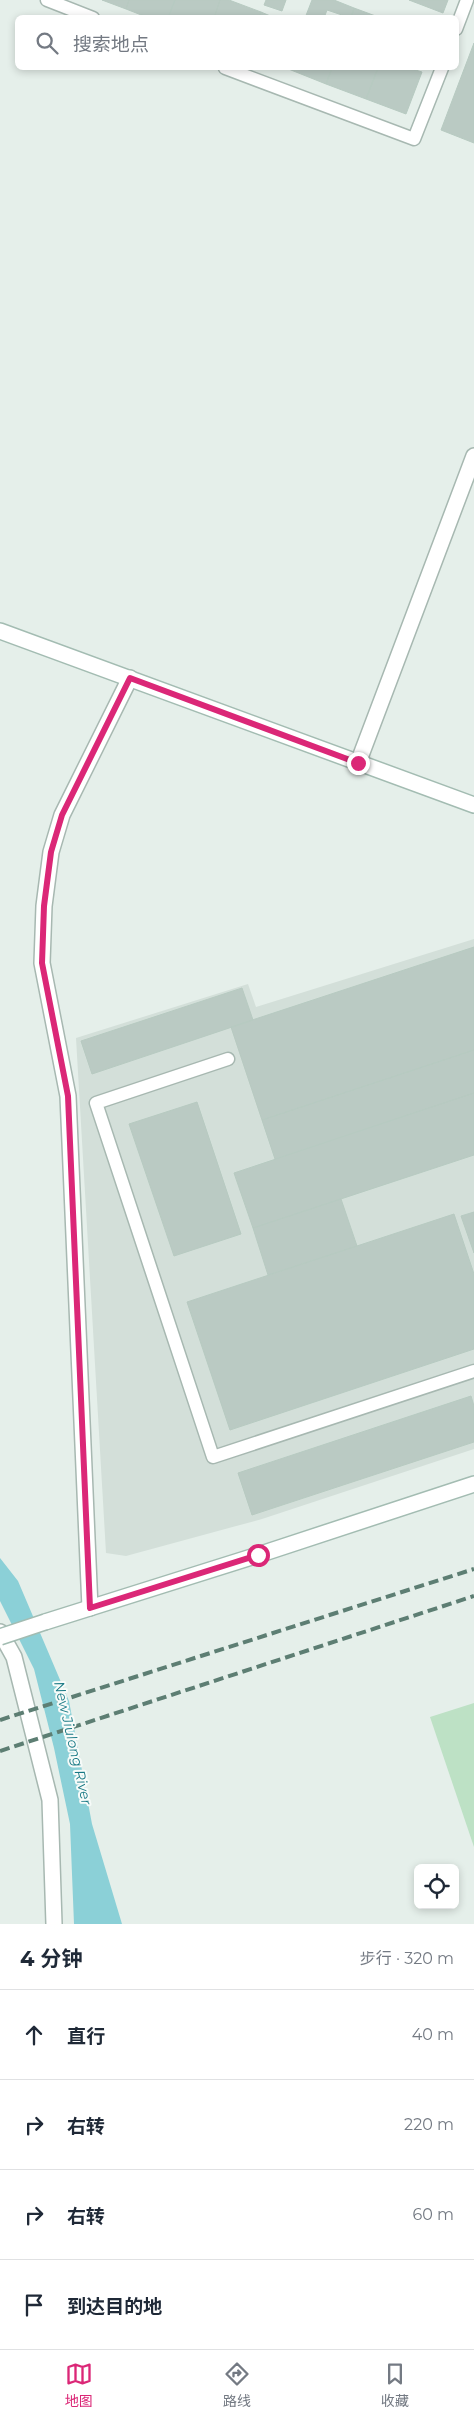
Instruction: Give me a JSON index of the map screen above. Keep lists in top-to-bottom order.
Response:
{
  "water": ["New Jiulong River"],
  "page": {
    "search": "搜索地点",
    "heading": ["4 分钟", "步行 · 320 m"],
    "list": [
      ["直行", "40 m"],
      ["右转", "220 m"],
      ["右转", "60 m"],
      "到达目的地"
    ],
    "nav": ["地图", "路线", "收藏"]
  }
}
